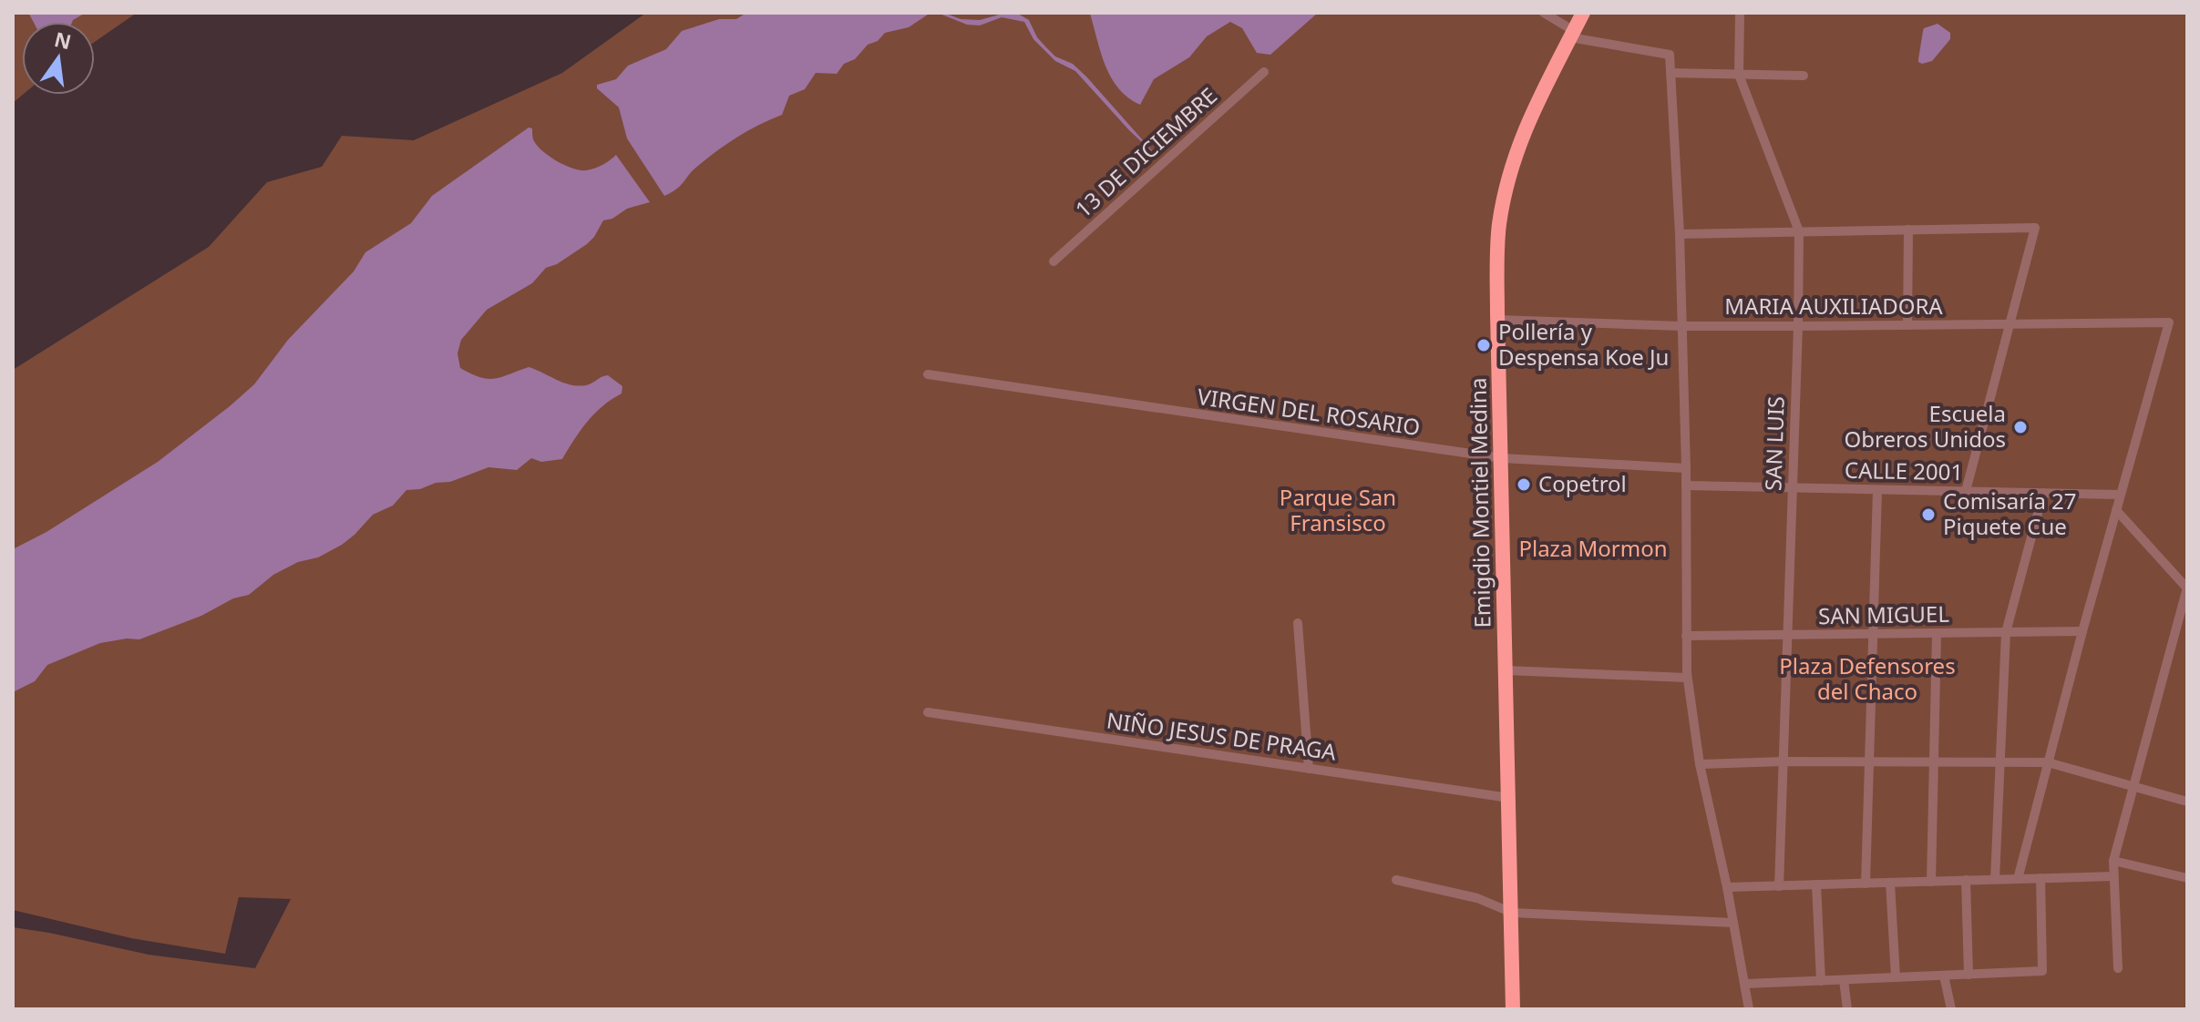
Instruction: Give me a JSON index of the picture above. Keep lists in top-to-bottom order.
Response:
{
  "streets": {
    "main road": ["Emigdio Montiel Medina"],
    "street": [
      "13 DE DICIEMBRE",
      "MARIA AUXILIADORA",
      "VIRGEN DEL ROSARIO",
      "SAN LUIS",
      "CALLE 2001",
      "SAN MIGUEL",
      "NIÑO JESUS DE PRAGA"
    ]
  },
  "crossings": [
    ["MARIA AUXILIADORA", "SAN LUIS"],
    ["MARIA AUXILIADORA", "CALLE 2001"],
    ["MARIA AUXILIADORA", "Emigdio Montiel Medina"],
    ["VIRGEN DEL ROSARIO", "Emigdio Montiel Medina"],
    ["SAN LUIS", "CALLE 2001"],
    ["SAN LUIS", "SAN MIGUEL"],
    ["Emigdio Montiel Medina", "NIÑO JESUS DE PRAGA"]
  ],
  "parks": ["Parque San Fransisco", "Plaza Mormon", "Plaza Defensores del Chaco"],
  "places": [
    "Pollería y Despensa Koe Ju",
    "Escuela Obreros Unidos",
    "Copetrol",
    "Comisaría 27 Piquete Cue"
  ],
  "north": "top"
}
